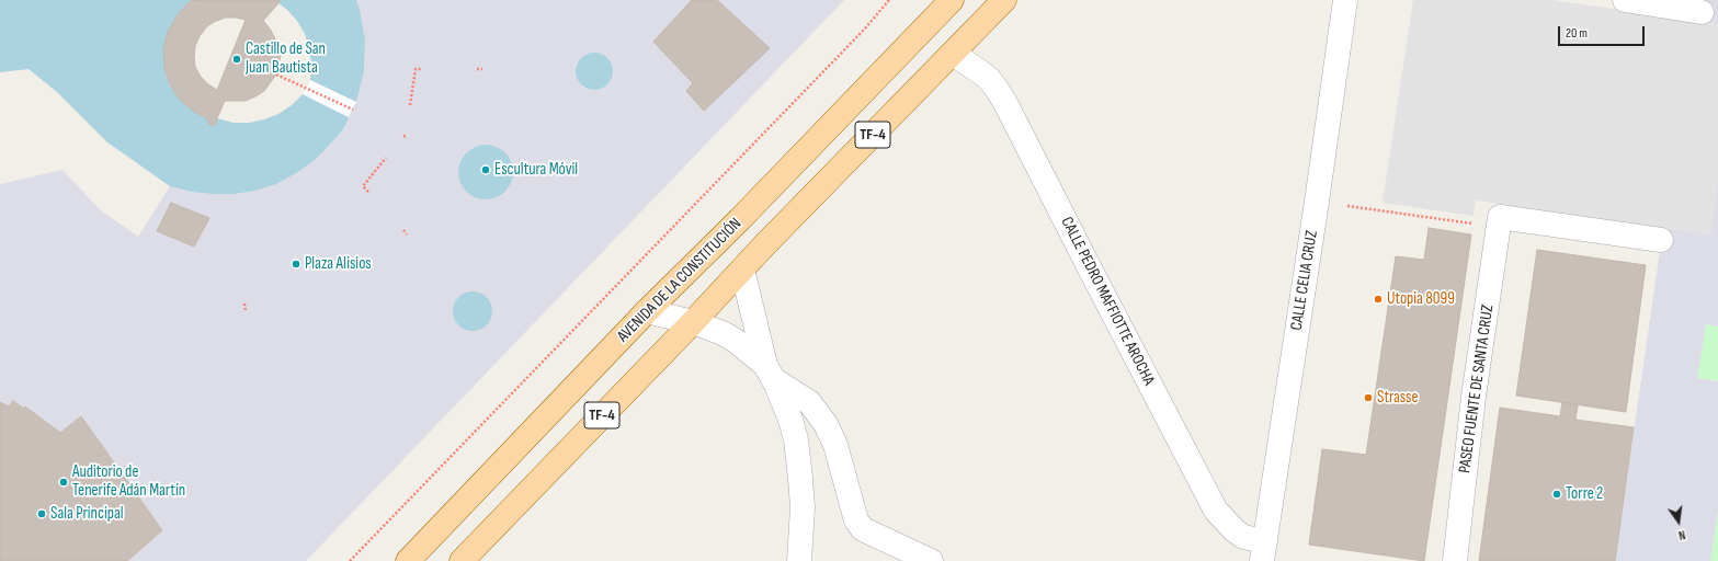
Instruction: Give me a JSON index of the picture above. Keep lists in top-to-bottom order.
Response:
{
  "streets": {
    "main road": ["TF-4", "AVENIDA DE LA CONSTITUCIÓN"],
    "street": ["CALLE CELIA CRUZ", "CALLE PEDRO MAFFIOTTE AROCHA", "PASEO FUENTE DE SANTA CRUZ"]
  },
  "crossings": [
    ["TF-4", "CALLE PEDRO MAFFIOTTE AROCHA"],
    ["CALLE CELIA CRUZ", "CALLE PEDRO MAFFIOTTE AROCHA"]
  ],
  "places": [
    "Castillo de San Juan Bautista",
    "Escultura Móvil",
    "Plaza Alisios",
    "Utopia 8099",
    "Strasse",
    "Auditorio de Tenerife Adán Martín",
    "Torre 2",
    "Sala Principal"
  ],
  "scale_bar": "20 m",
  "north": "bottom"
}
